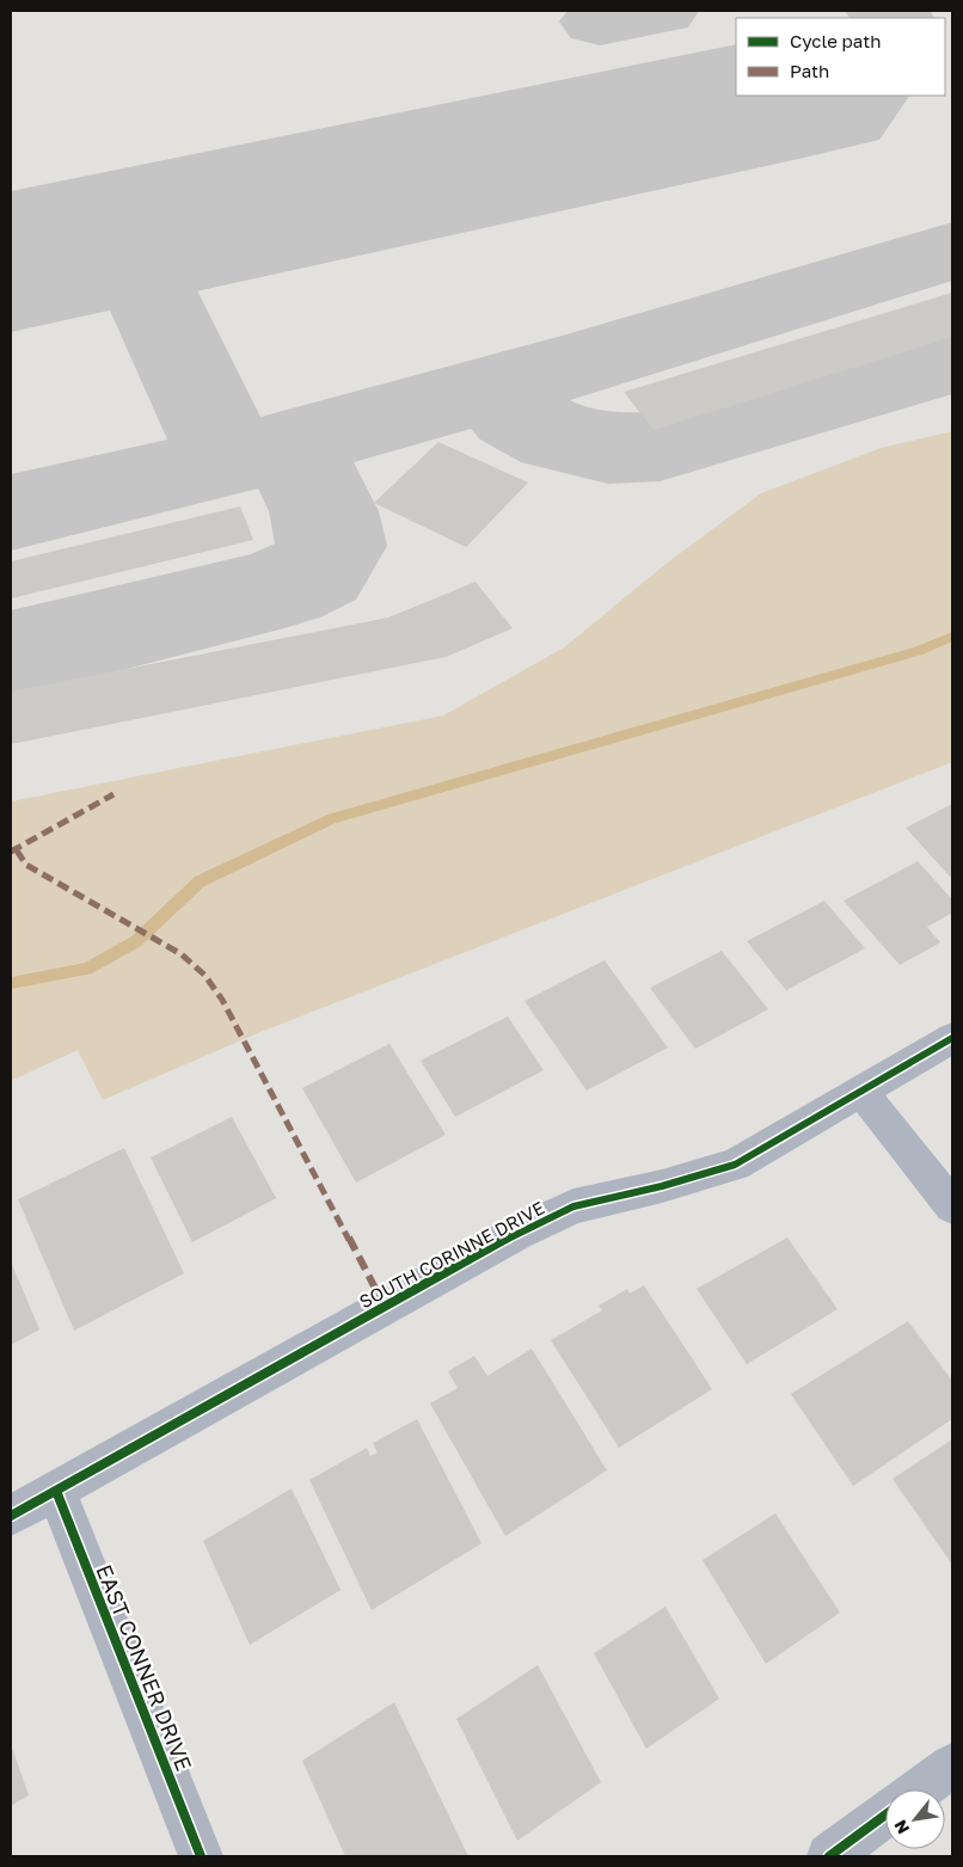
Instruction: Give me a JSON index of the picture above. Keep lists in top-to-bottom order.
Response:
{
  "streets": {
    "street": ["SOUTH CORINNE DRIVE", "EAST CONNER DRIVE"]
  },
  "crossings": [
    ["SOUTH CORINNE DRIVE", "EAST CONNER DRIVE"]
  ],
  "legend": ["Cycle path", "Path"],
  "north": "bottom left"
}
